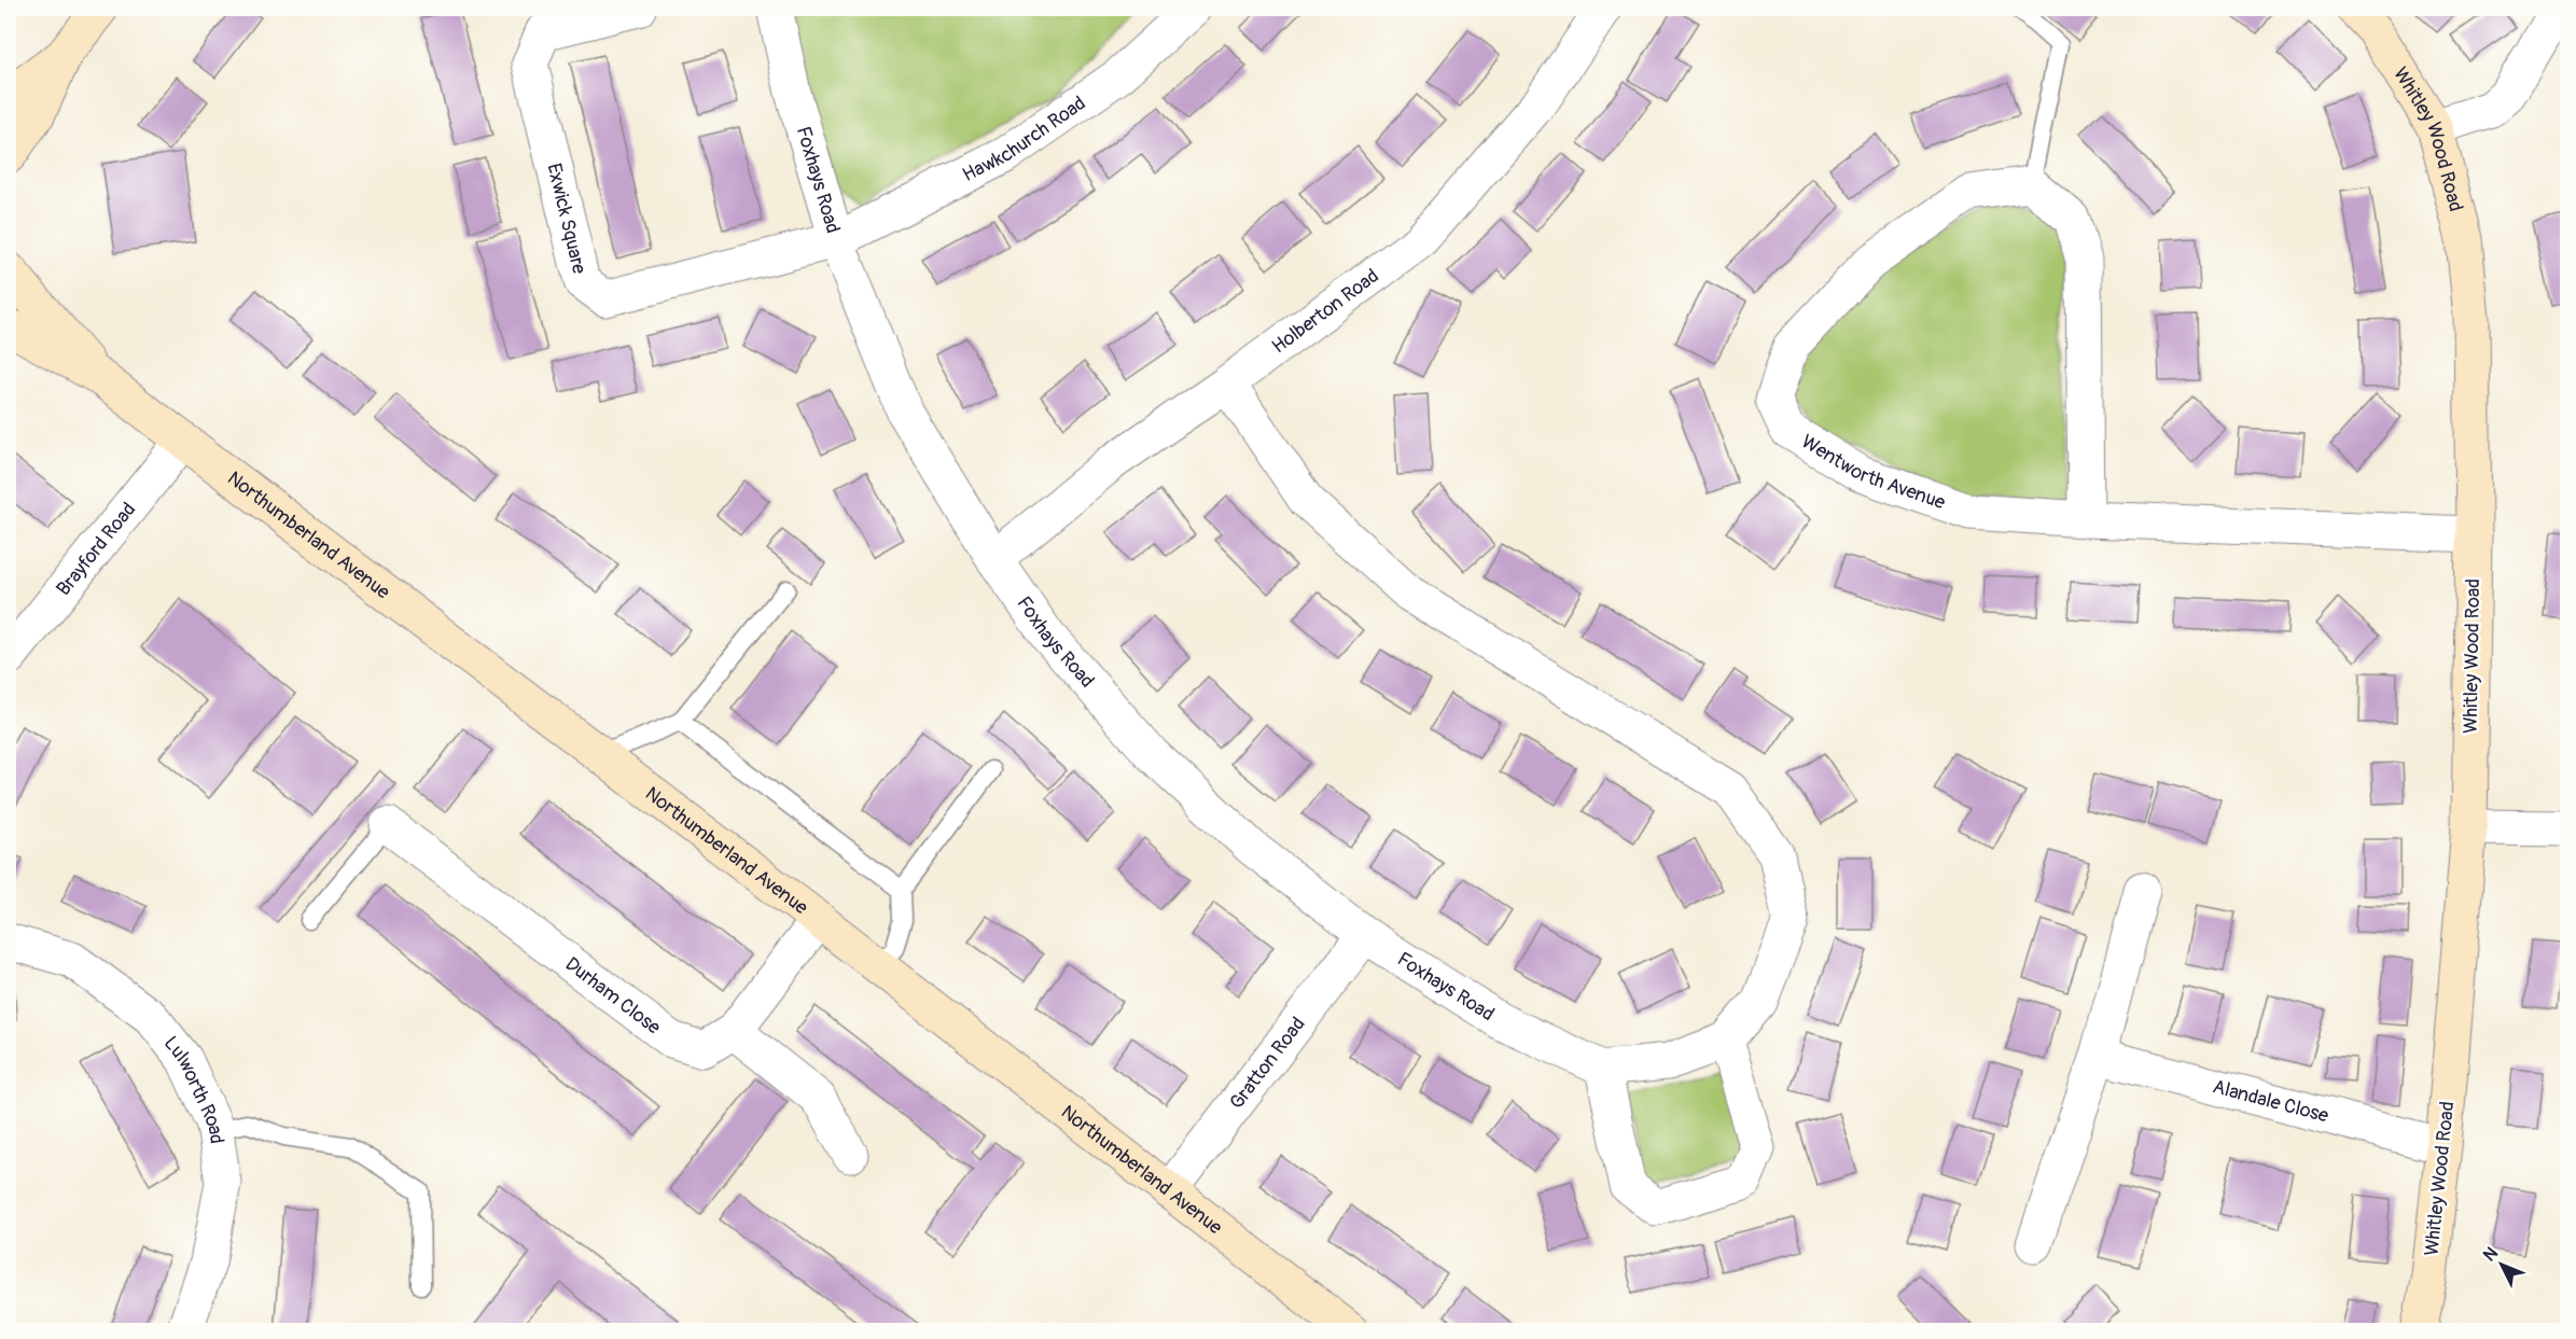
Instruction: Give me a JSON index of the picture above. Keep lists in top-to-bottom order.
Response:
{
  "streets": {
    "street": [
      "Hawkchurch Road",
      "Whitley Wood Road",
      "Foxhays Road",
      "Exwick Square",
      "Holberton Road",
      "Wentworth Avenue",
      "Northumberland Avenue",
      "Brayford Road",
      "Durham Close",
      "Gratton Road",
      "Lulworth Road",
      "Alandale Close"
    ]
  },
  "crossings": [
    ["Hawkchurch Road", "Foxhays Road"],
    ["Hawkchurch Road", "Exwick Square"],
    ["Whitley Wood Road", "Wentworth Avenue"],
    ["Whitley Wood Road", "Alandale Close"],
    ["Foxhays Road", "Exwick Square"],
    ["Foxhays Road", "Holberton Road"],
    ["Foxhays Road", "Gratton Road"],
    ["Northumberland Avenue", "Brayford Road"],
    ["Northumberland Avenue", "Durham Close"],
    ["Northumberland Avenue", "Gratton Road"]
  ],
  "north": "top left"
}
